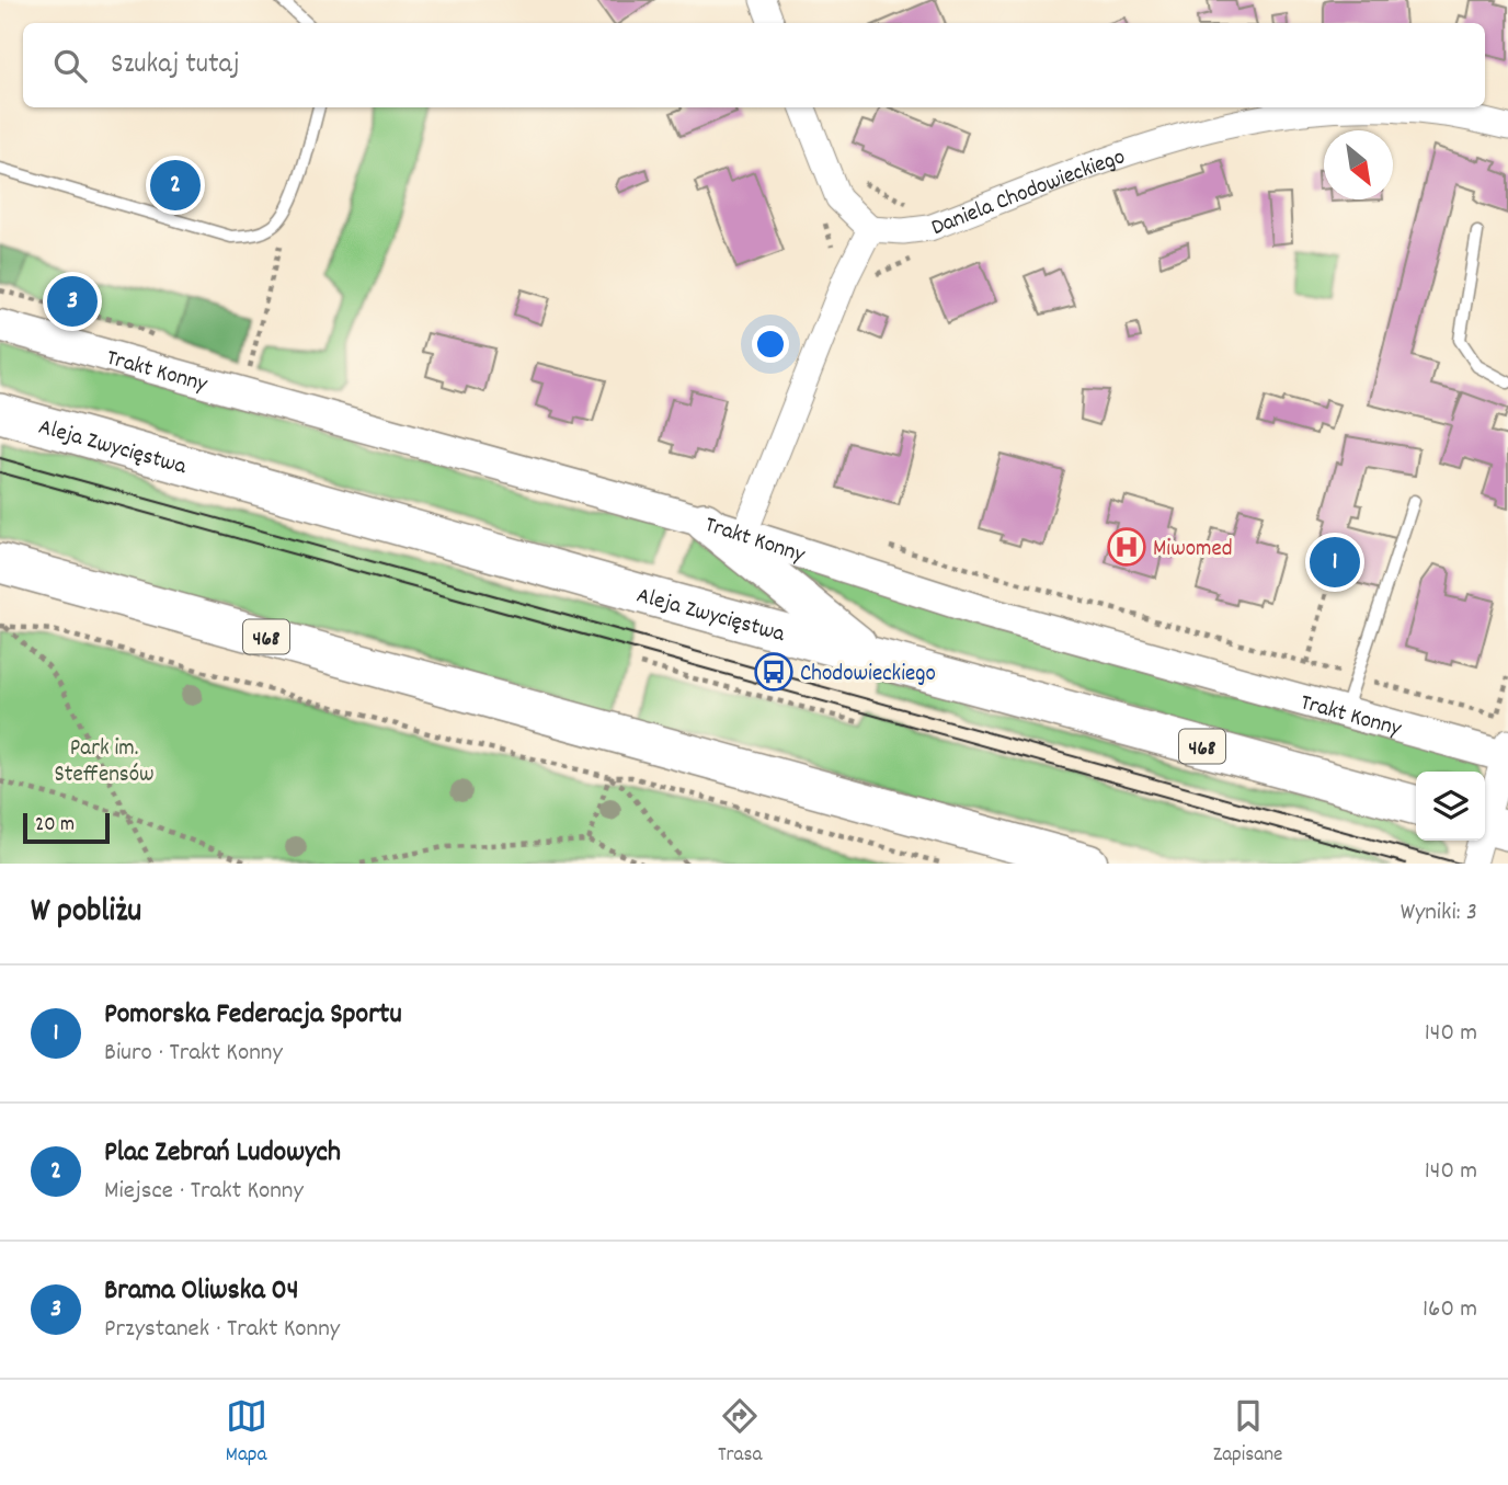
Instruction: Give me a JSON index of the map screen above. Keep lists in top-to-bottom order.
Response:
{
  "streets": {
    "main road": ["Aleja Zwycięstwa", "468"],
    "street": ["Daniela Chodowieckiego", "Trakt Konny"]
  },
  "parks": ["Park im. Steffensów"],
  "places": {
    "hospital": ["Miwomed"],
    "bus stop": ["Chodowieckiego"]
  },
  "scale_bar": "20 m",
  "north": "bottom right",
  "page": {
    "search": "Szukaj tutaj",
    "pins": ["2", "3", "1"],
    "scale": "20 m",
    "heading": ["W pobliżu", "Wyniki: 3"],
    "list": [
      {
        "mark": "1",
        "name": "Pomorska Federacja Sportu",
        "note": "Biuro · Trakt Konny",
        "value": "140 m"
      },
      {
        "mark": "2",
        "name": "Plac Zebrań Ludowych",
        "note": "Miejsce · Trakt Konny",
        "value": "140 m"
      },
      {
        "mark": "3",
        "name": "Brama Oliwska 04",
        "note": "Przystanek · Trakt Konny",
        "value": "160 m"
      }
    ],
    "nav": ["Mapa", "Trasa", "Zapisane"]
  }
}
